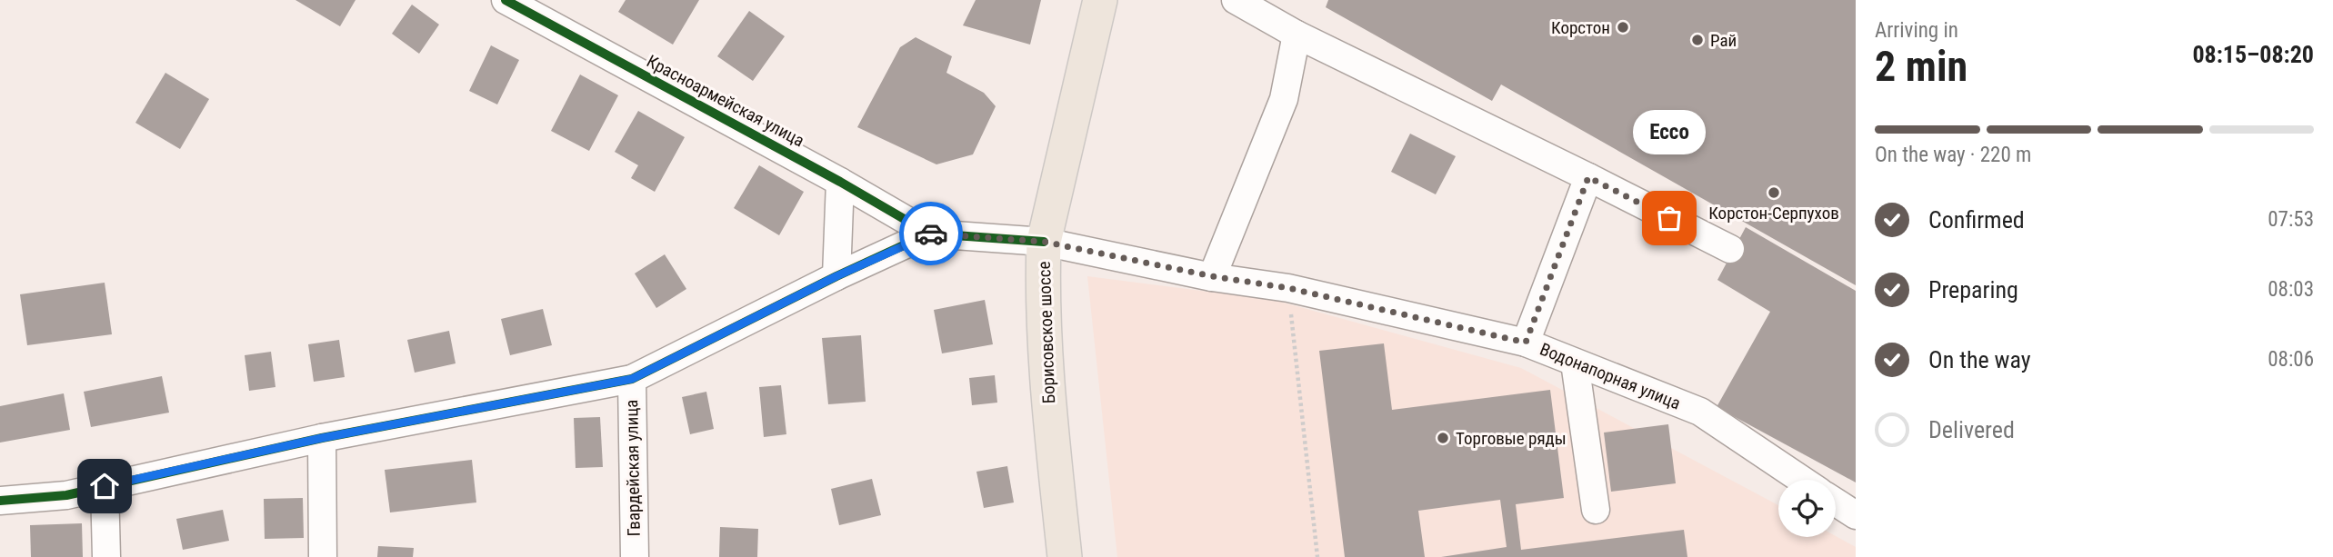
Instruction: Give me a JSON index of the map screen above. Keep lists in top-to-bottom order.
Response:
{
  "streets": {
    "main road": ["Борисовское шоссе"],
    "street": ["Красноармейская улица", "Водонапорная улица", "Гвардейская улица"]
  },
  "crossings": [
    ["Красноармейская улица", "Водонапорная улица"],
    ["Борисовское шоссе", "Водонапорная улица"]
  ],
  "places": [
    "Корстон",
    "Рай",
    "Корстон-Серпухов",
    "Ecco",
    "Торговые ряды"
  ],
  "page": {
    "heading": ["2 min", "Arriving in", "08:15–08:20"],
    "bar": "On the way · 220 m",
    "bubble": "Ecco",
    "list": [
      ["Confirmed", "07:53"],
      ["Preparing", "08:03"],
      ["On the way", "08:06"],
      "Delivered"
    ]
  }
}
